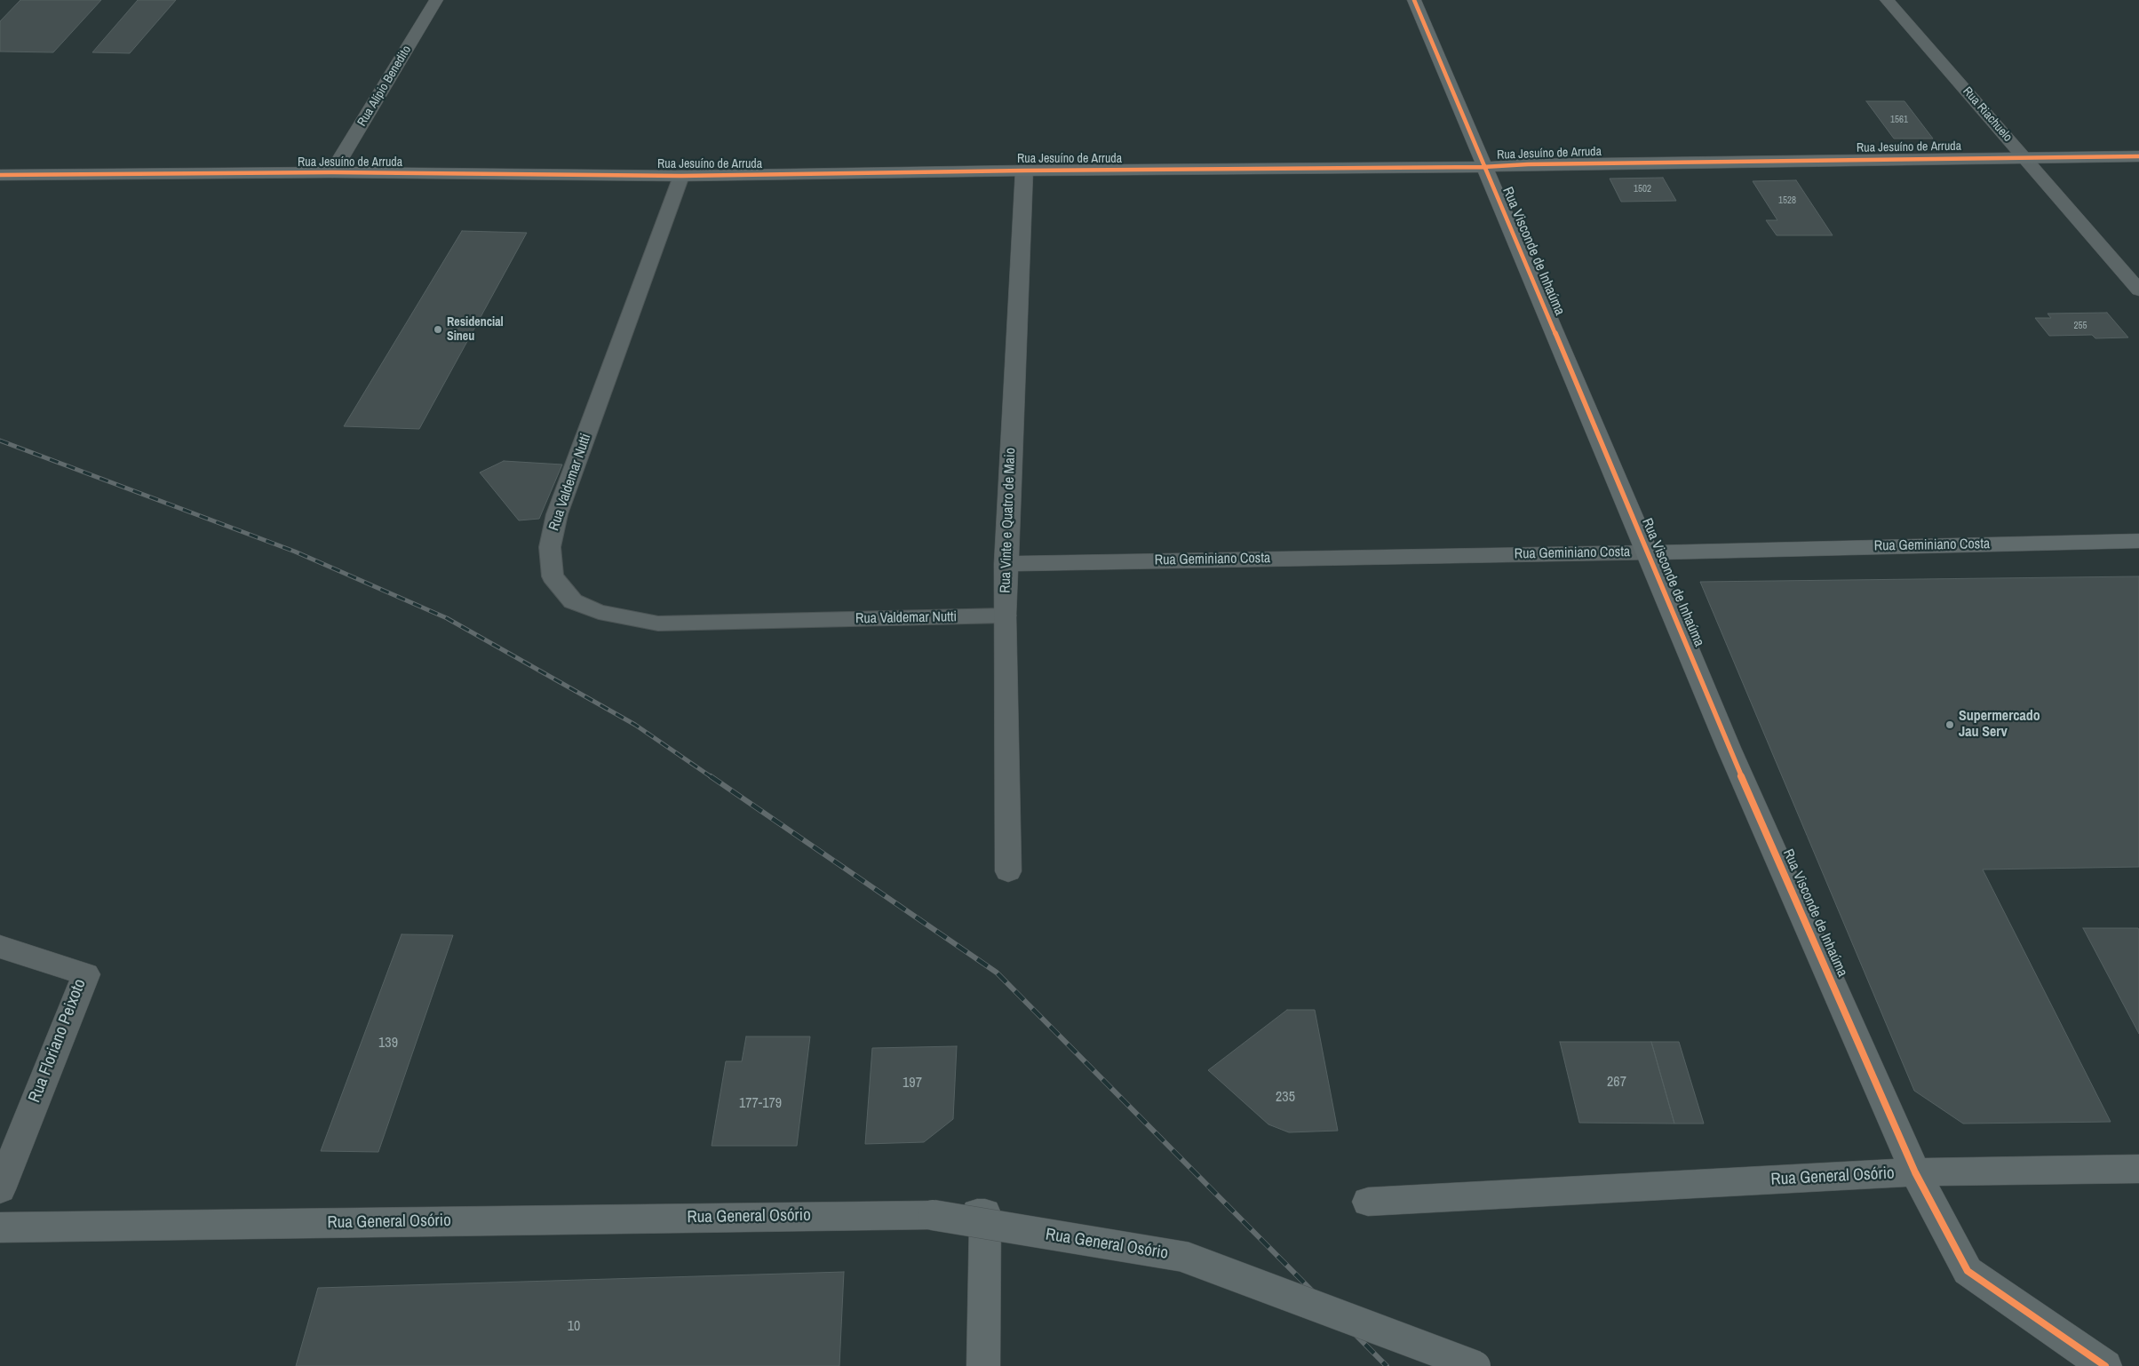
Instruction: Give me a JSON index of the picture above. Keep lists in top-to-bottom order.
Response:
{
  "streets": {
    "street": [
      "Rua Alípio Benedito",
      "Rua Riachuelo",
      "Rua Jesuíno de Arruda",
      "Rua Visconde de Inhaúma",
      "Rua Vinte e Quatro de Maio",
      "Rua Geminiano Costa",
      "Rua Floriano Peixoto",
      "Rua General Osório"
    ],
    "lane": ["Rua Valdemar Nutti"]
  },
  "crossings": [
    ["Rua Alípio Benedito", "Rua Jesuíno de Arruda"],
    ["Rua Riachuelo", "Rua Jesuíno de Arruda"],
    ["Rua Jesuíno de Arruda", "Rua Visconde de Inhaúma"],
    ["Rua Jesuíno de Arruda", "Rua Valdemar Nutti"],
    ["Rua Jesuíno de Arruda", "Rua Vinte e Quatro de Maio"],
    ["Rua Visconde de Inhaúma", "Rua Geminiano Costa"],
    ["Rua Visconde de Inhaúma", "Rua General Osório"],
    ["Rua Valdemar Nutti", "Rua Vinte e Quatro de Maio"],
    ["Rua Vinte e Quatro de Maio", "Rua Geminiano Costa"]
  ],
  "places": ["Residencial Sineu", "Supermercado Jau Serv"],
  "house_numbers": [
    "1561",
    "1502",
    "1528",
    "255",
    "139",
    "267",
    "197",
    "235",
    "177-179",
    "10"
  ]
}
